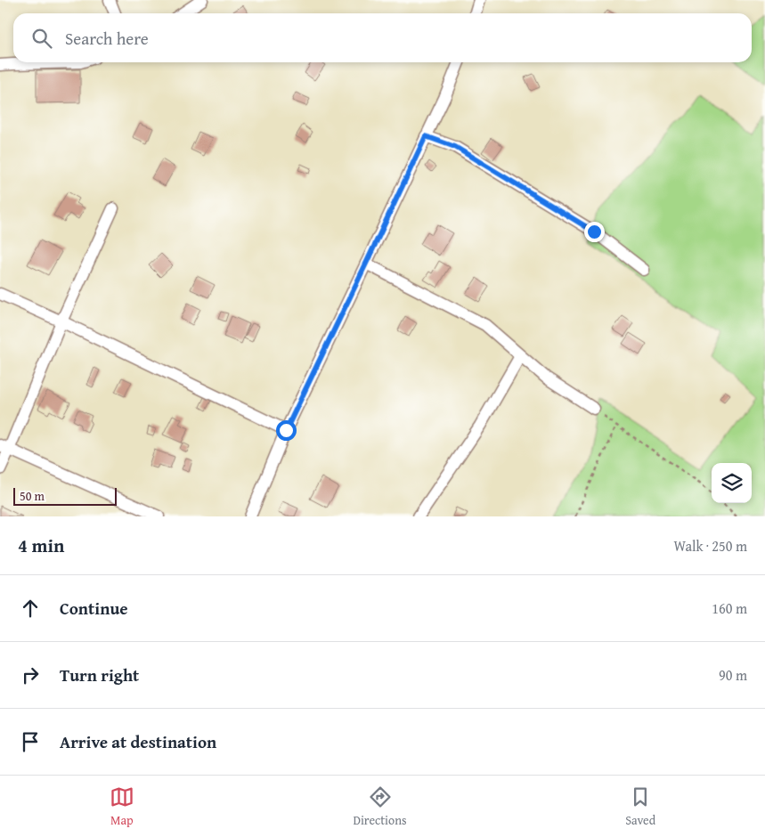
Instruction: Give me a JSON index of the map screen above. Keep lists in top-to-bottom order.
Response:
{
  "scale_bar": "50 m",
  "page": {
    "search": "Search here",
    "scale": "50 m",
    "heading": ["4 min", "Walk · 250 m"],
    "list": [
      ["Continue", "160 m"],
      ["Turn right", "90 m"],
      "Arrive at destination"
    ],
    "nav": ["Map", "Directions", "Saved"]
  }
}
